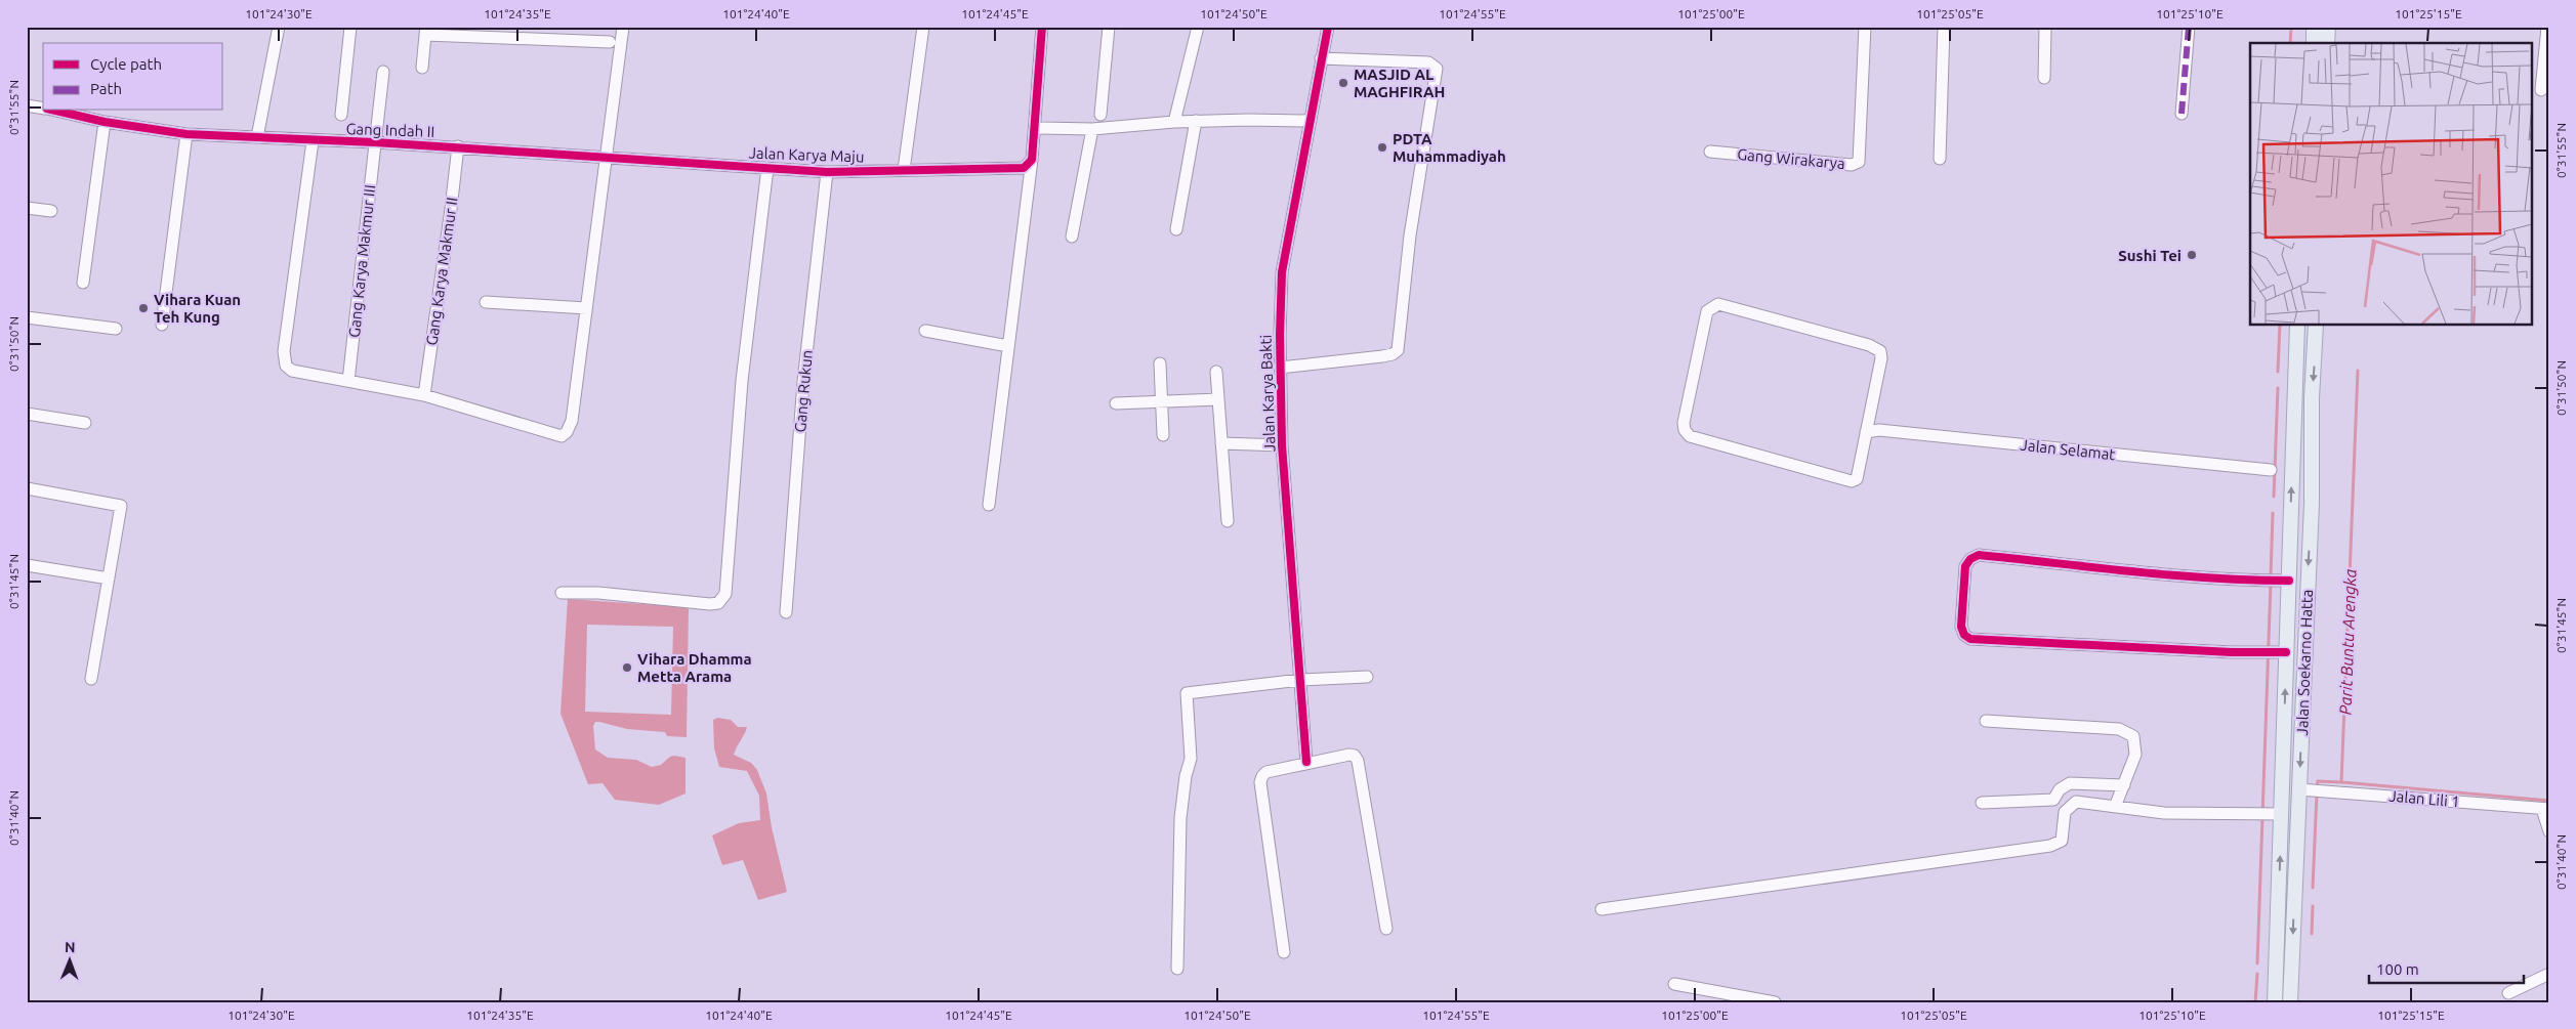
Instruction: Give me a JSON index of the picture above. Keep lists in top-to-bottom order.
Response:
{
  "streets": {
    "main road": ["Jalan Soekarno Hatta"],
    "street": [
      "Gang Indah II",
      "Jalan Karya Maju",
      "Gang Wirakarya",
      "Gang Karya Makmur III",
      "Gang Karya Makmur II",
      "Gang Rukun",
      "Jalan Karya Bakti",
      "Jalan Selamat",
      "Jalan Lili 1"
    ]
  },
  "crossings": [
    ["Gang Indah II", "Jalan Karya Maju"],
    ["Gang Indah II", "Gang Karya Makmur III"],
    ["Gang Indah II", "Gang Karya Makmur II"],
    ["Jalan Karya Maju", "Gang Rukun"],
    ["Jalan Soekarno Hatta", "Jalan Lili 1"]
  ],
  "water": ["Parit Buntu Arengka"],
  "places": [
    "MASJID AL MAGHFIRAH",
    "PDTA Muhammadiyah",
    "Sushi Tei",
    "Vihara Kuan Teh Kung",
    "Vihara Dhamma Metta Arama"
  ],
  "legend": ["Cycle path", "Path"],
  "scale_bar": "100 m",
  "north": "top",
  "coordinates": [
    "101°24'30\"E",
    "101°24'35\"E",
    "101°24'40\"E",
    "101°24'45\"E",
    "101°24'50\"E",
    "101°24'55\"E",
    "101°25'00\"E",
    "101°25'05\"E",
    "101°25'10\"E",
    "101°25'15\"E",
    "0°31'55\"N",
    "0°31'50\"N",
    "0°31'45\"N",
    "0°31'40\"N"
  ]
}
